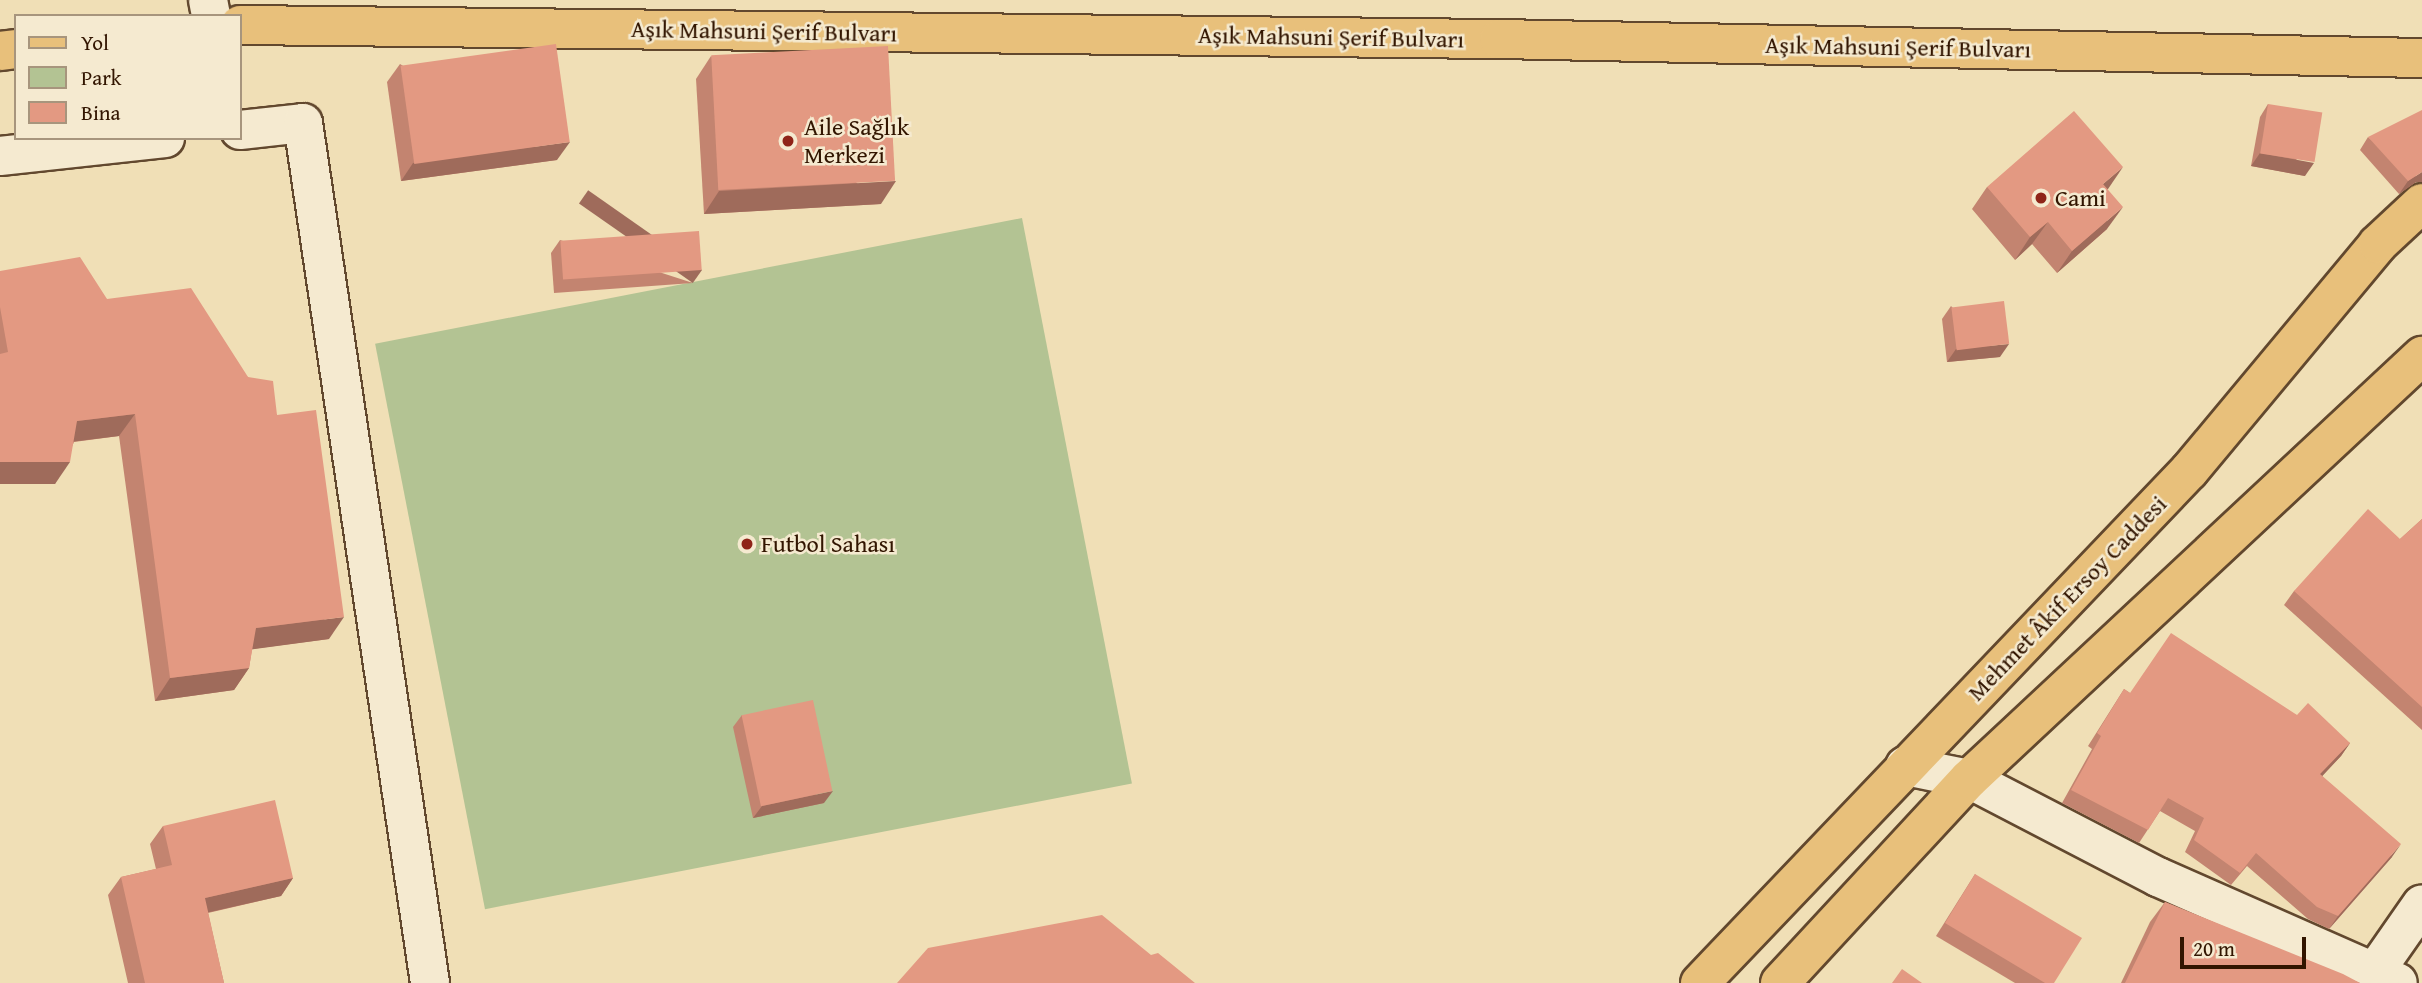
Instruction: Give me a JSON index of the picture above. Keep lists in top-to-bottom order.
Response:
{
  "streets": {
    "main road": ["Aşık Mahsuni Şerif Bulvarı", "Mehmet Âkif Ersoy Caddesi"]
  },
  "places": ["Aile Sağlık Merkezi", "Cami", "Futbol Sahası"],
  "legend": ["Yol", "Park", "Bina"],
  "scale_bar": "20 m"
}
